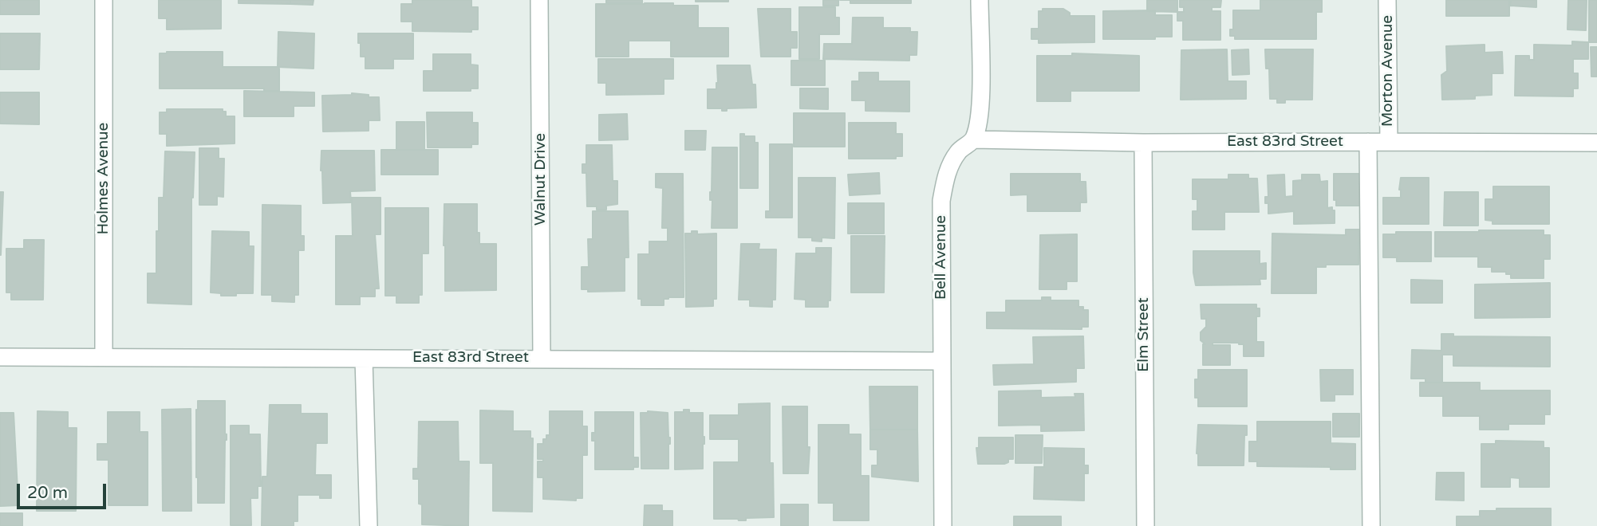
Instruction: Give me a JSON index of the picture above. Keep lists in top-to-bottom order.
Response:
{
  "streets": {
    "street": [
      "Morton Avenue",
      "East 83rd Street",
      "Holmes Avenue",
      "Walnut Drive",
      "Bell Avenue",
      "Elm Street"
    ]
  },
  "crossings": [
    ["Morton Avenue", "East 83rd Street"],
    ["East 83rd Street", "Holmes Avenue"],
    ["East 83rd Street", "Walnut Drive"],
    ["East 83rd Street", "Bell Avenue"],
    ["East 83rd Street", "Elm Street"]
  ],
  "scale_bar": "20 m"
}
